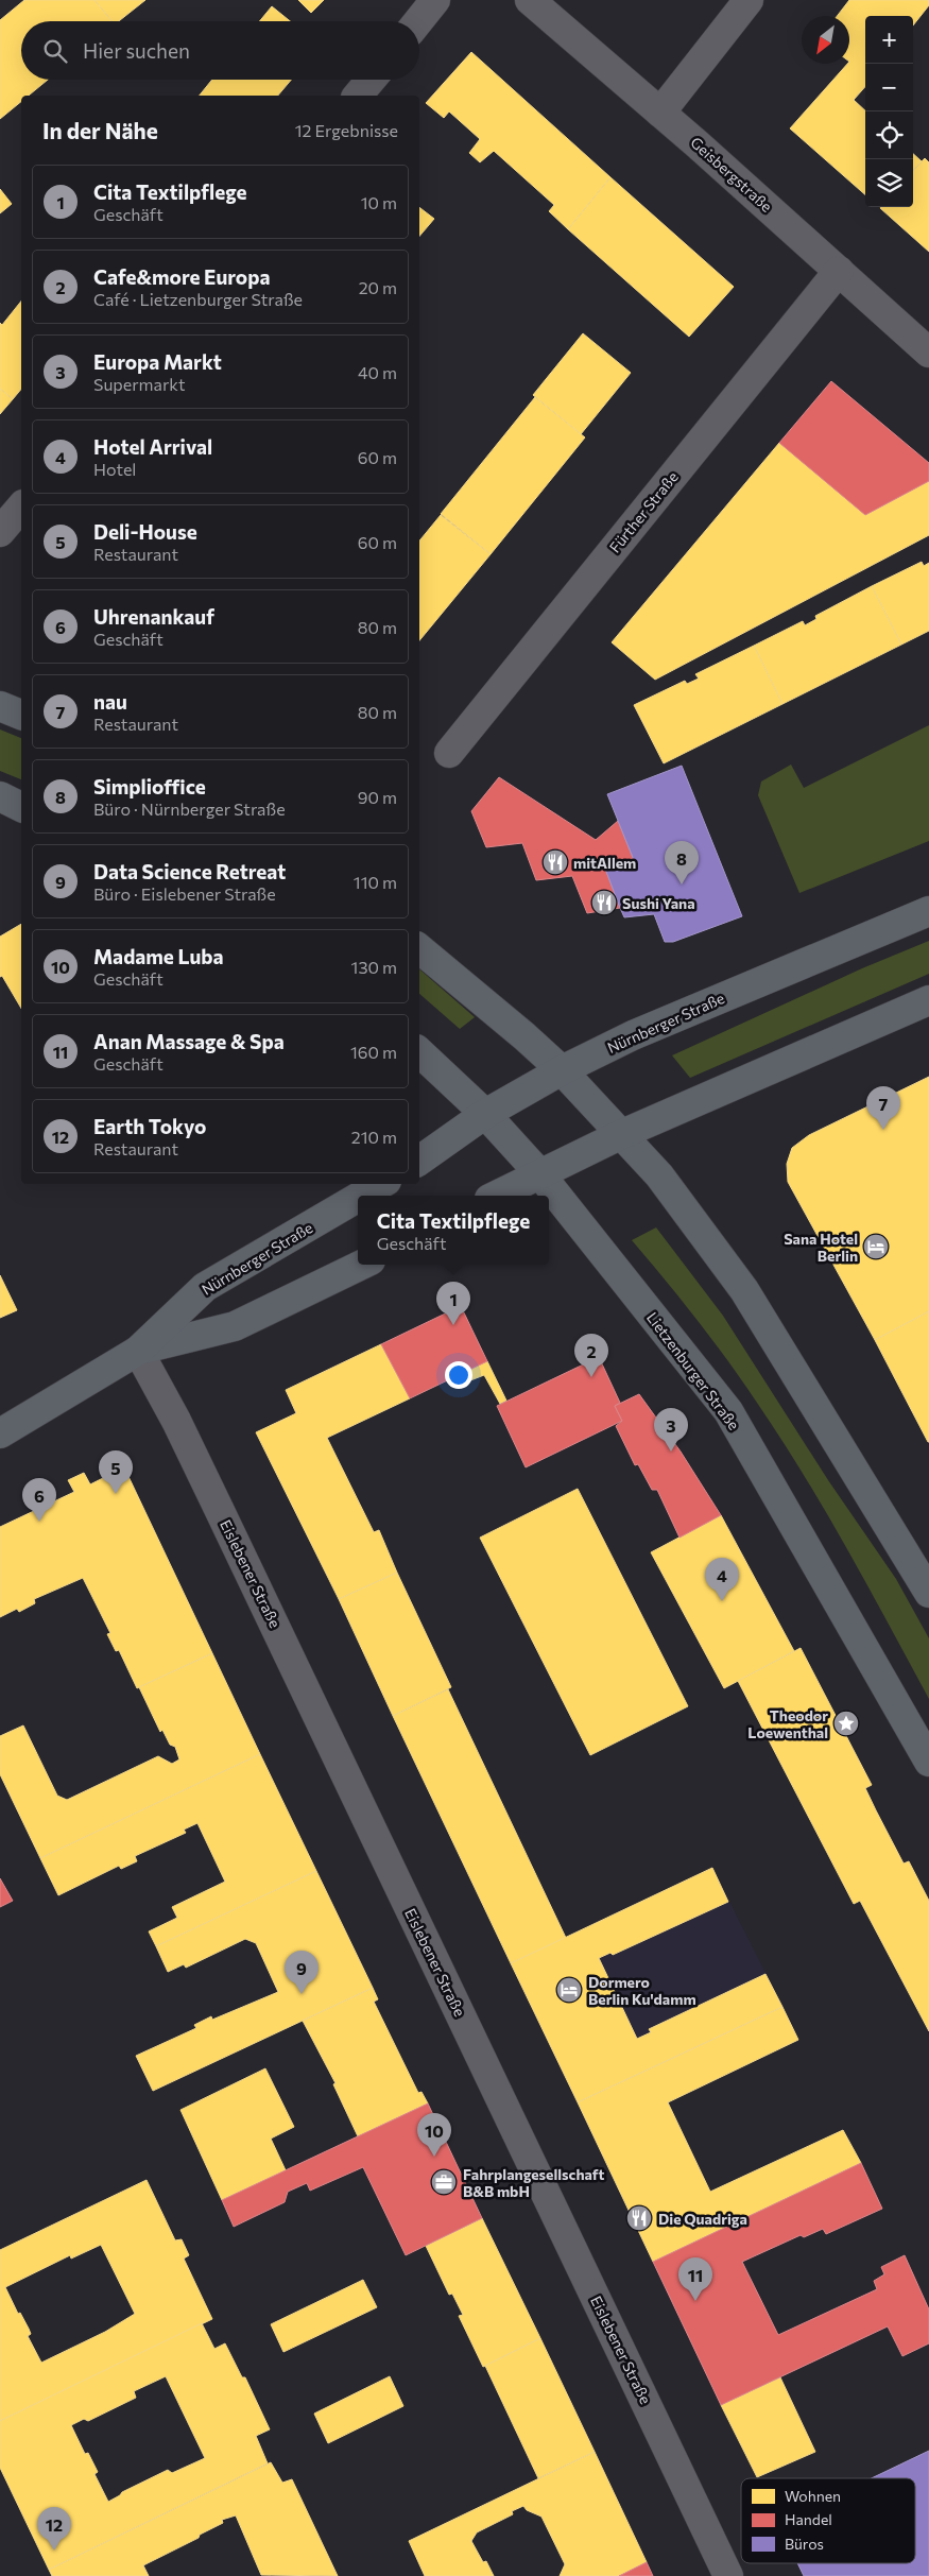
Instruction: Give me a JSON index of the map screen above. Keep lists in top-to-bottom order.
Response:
{
  "streets": {
    "main road": ["Nürnberger Straße", "Lietzenburger Straße"],
    "street": ["Geisbergstraße", "Fürther Straße", "Eislebener Straße"]
  },
  "crossings": [
    ["Geisbergstraße", "Fürther Straße"],
    ["Nürnberger Straße", "Lietzenburger Straße"],
    ["Nürnberger Straße", "Eislebener Straße"]
  ],
  "places": {
    "restaurant": ["mitAllem", "Sushi Yana", "Die Quadriga"],
    "hotel": ["Sana Hotel Berlin", "Dormero Berlin Ku'damm"],
    "place": ["Theodor Loewenthal"],
    "office": ["Fahrplangesellschaft B&B mbH"]
  },
  "legend": ["Wohnen", "Handel", "Büros"],
  "north": "bottom left",
  "page": {
    "map_buttons": ["+", "−"],
    "search": "Hier suchen",
    "heading": ["In der Nähe", "12 Ergebnisse"],
    "list": [
      {
        "mark": "1",
        "name": "Cita Textilpflege",
        "note": "Geschäft",
        "value": "10 m"
      },
      {
        "mark": "2",
        "name": "Cafe&more Europa",
        "note": "Café · Lietzenburger Straße",
        "value": "20 m"
      },
      {
        "mark": "3",
        "name": "Europa Markt",
        "note": "Supermarkt",
        "value": "40 m"
      },
      {
        "mark": "4",
        "name": "Hotel Arrival",
        "note": "Hotel",
        "value": "60 m"
      },
      {
        "mark": "5",
        "name": "Deli-House",
        "note": "Restaurant",
        "value": "60 m"
      },
      {
        "mark": "6",
        "name": "Uhrenankauf",
        "note": "Geschäft",
        "value": "80 m"
      },
      {
        "mark": "7",
        "name": "nau",
        "note": "Restaurant",
        "value": "80 m"
      },
      {
        "mark": "8",
        "name": "Simplioffice",
        "note": "Büro · Nürnberger Straße",
        "value": "90 m"
      },
      {
        "mark": "9",
        "name": "Data Science Retreat",
        "note": "Büro · Eislebener Straße",
        "value": "110 m"
      },
      {
        "mark": "10",
        "name": "Madame Luba",
        "note": "Geschäft",
        "value": "130 m"
      },
      {
        "mark": "11",
        "name": "Anan Massage & Spa",
        "note": "Geschäft",
        "value": "160 m"
      },
      {
        "mark": "12",
        "name": "Earth Tokyo",
        "note": "Restaurant",
        "value": "210 m"
      }
    ],
    "pins": [
      "8",
      "7",
      "1",
      "2",
      "3",
      "5",
      "6",
      "4",
      "9",
      "10",
      "11",
      "12"
    ],
    "popup": ["Cita Textilpflege", "Geschäft"]
  }
}
